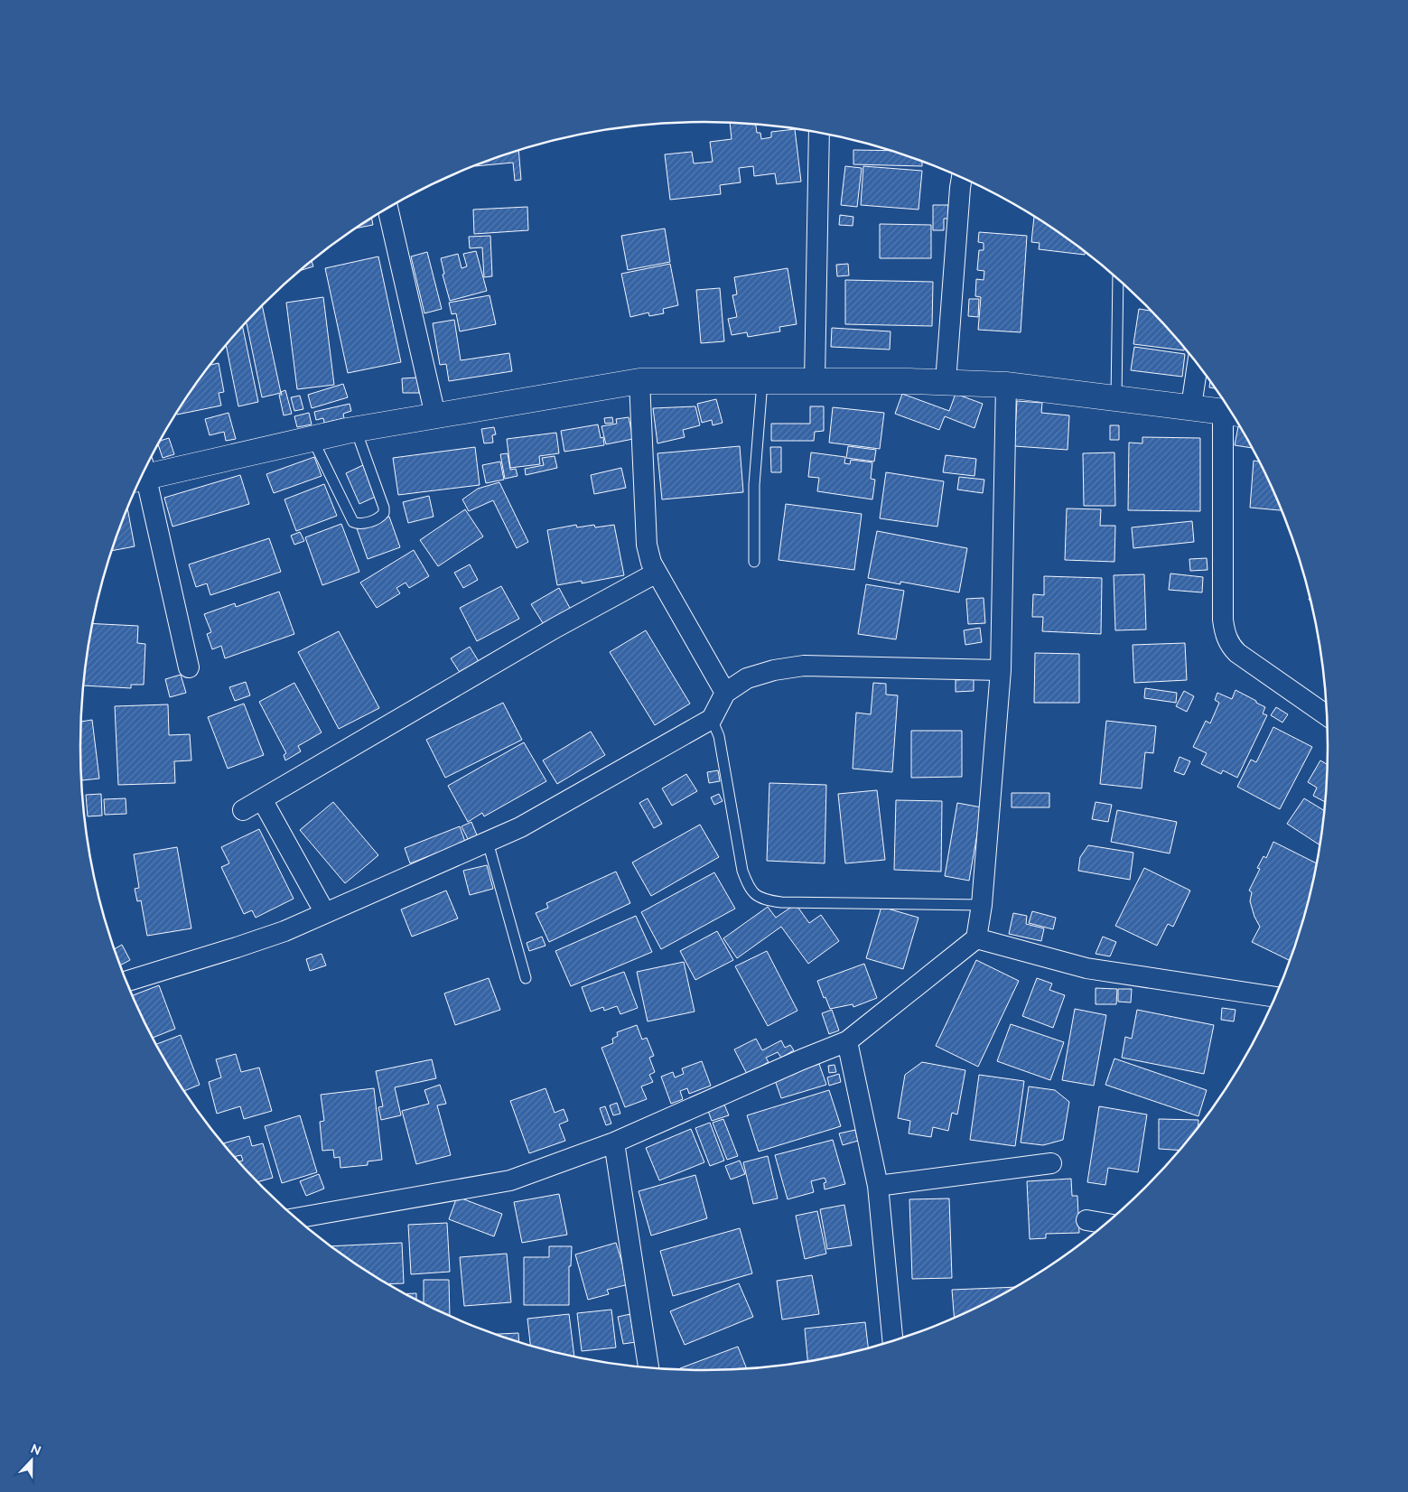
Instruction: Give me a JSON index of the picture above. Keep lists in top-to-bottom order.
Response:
{
  "north": "top"
}
